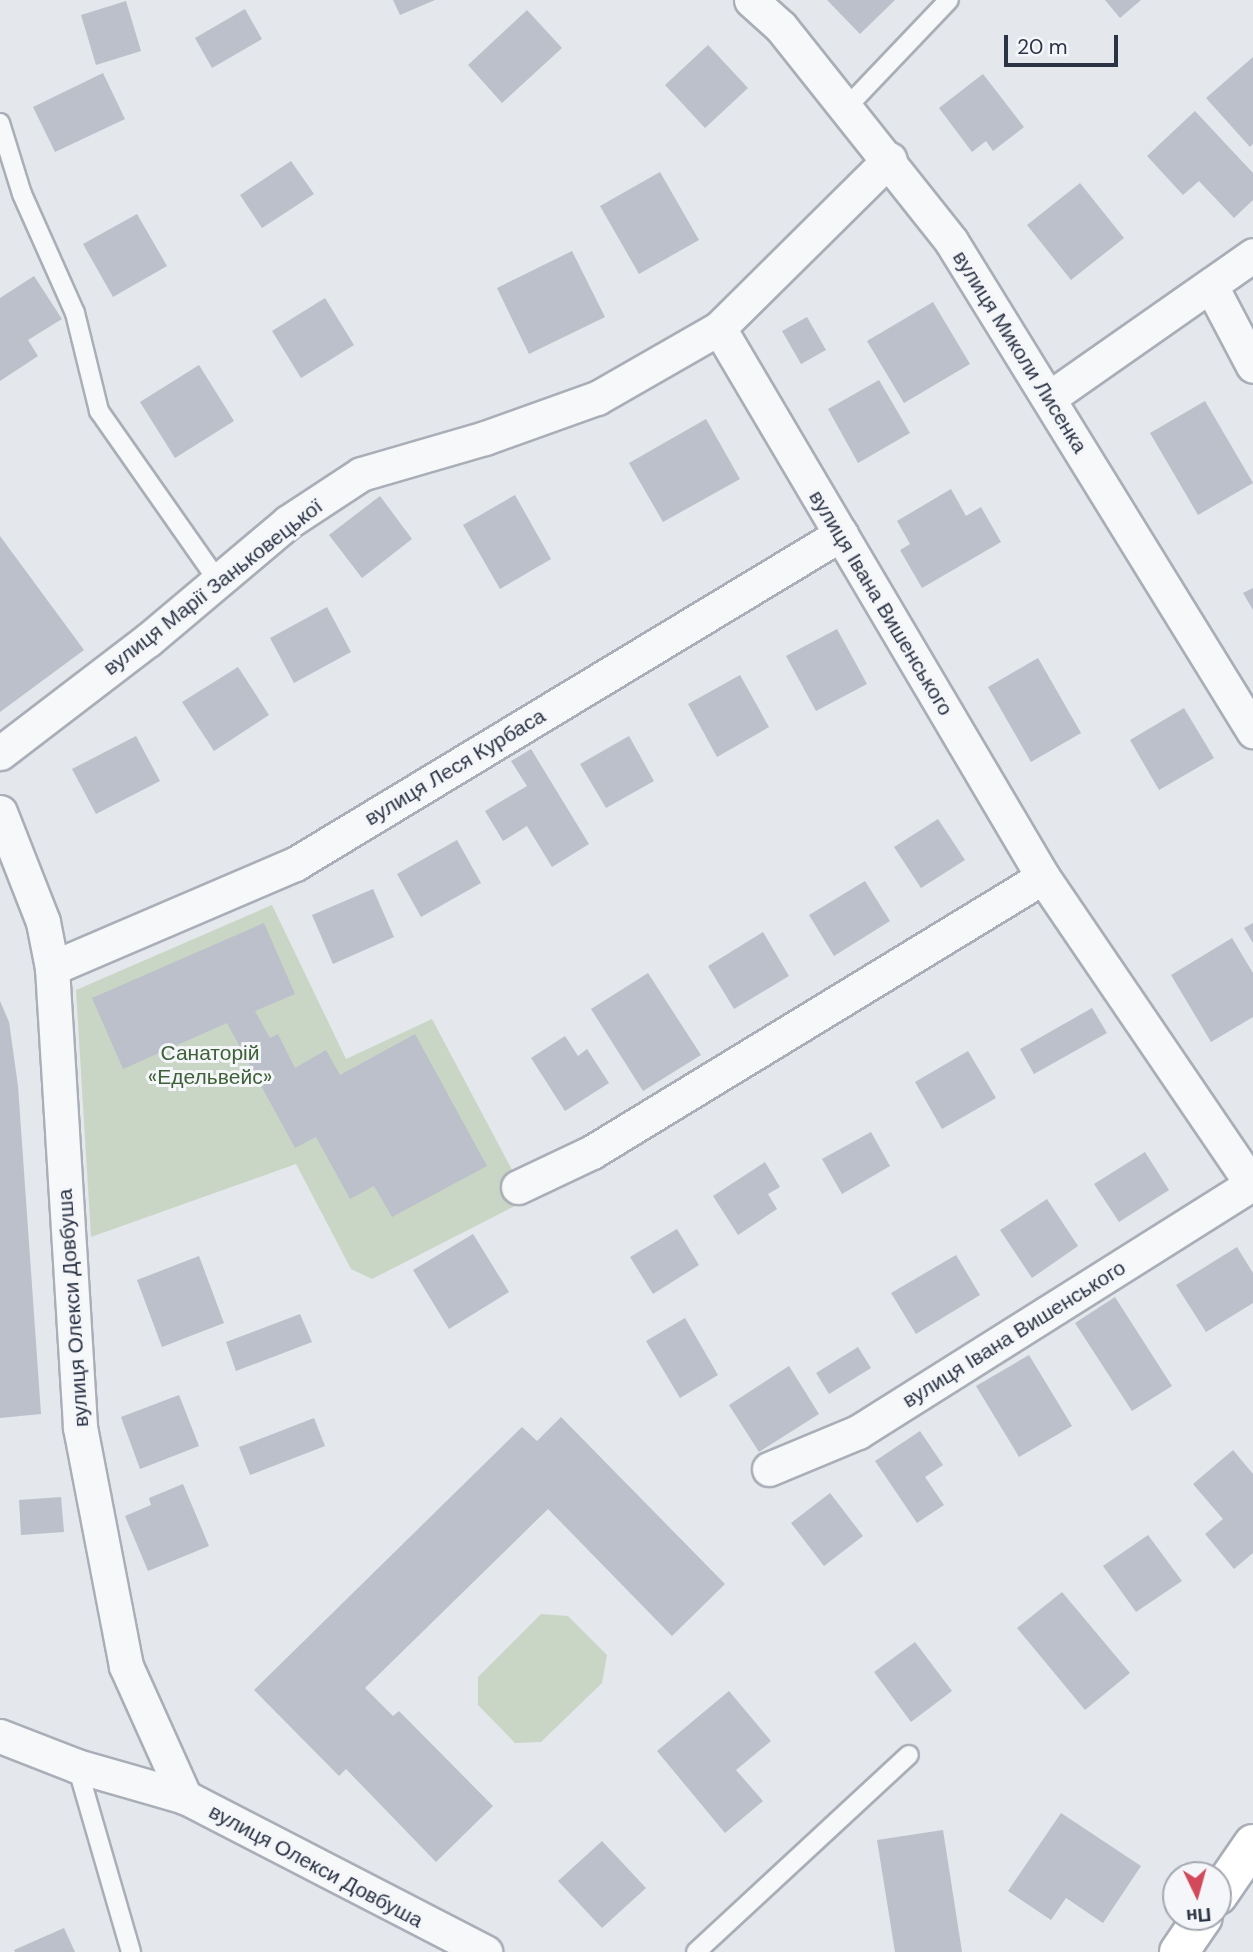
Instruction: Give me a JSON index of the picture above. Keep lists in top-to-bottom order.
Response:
{
  "streets": {
    "street": [
      "вулиця Миколи Лисенка",
      "вулиця Марії Заньковецької",
      "вулиця Івана Вишенського",
      "вулиця Леся Курбаса",
      "вулиця Олекси Довбуша"
    ]
  },
  "crossings": [
    ["вулиця Миколи Лисенка", "вулиця Марії Заньковецької"],
    ["вулиця Марії Заньковецької", "вулиця Івана Вишенського"],
    ["вулиця Івана Вишенського", "вулиця Леся Курбаса"],
    ["вулиця Леся Курбаса", "вулиця Олекси Довбуша"]
  ],
  "parks": ["Санаторій «Едельвейс»"],
  "scale_bar": "20 m",
  "north": "bottom"
}
